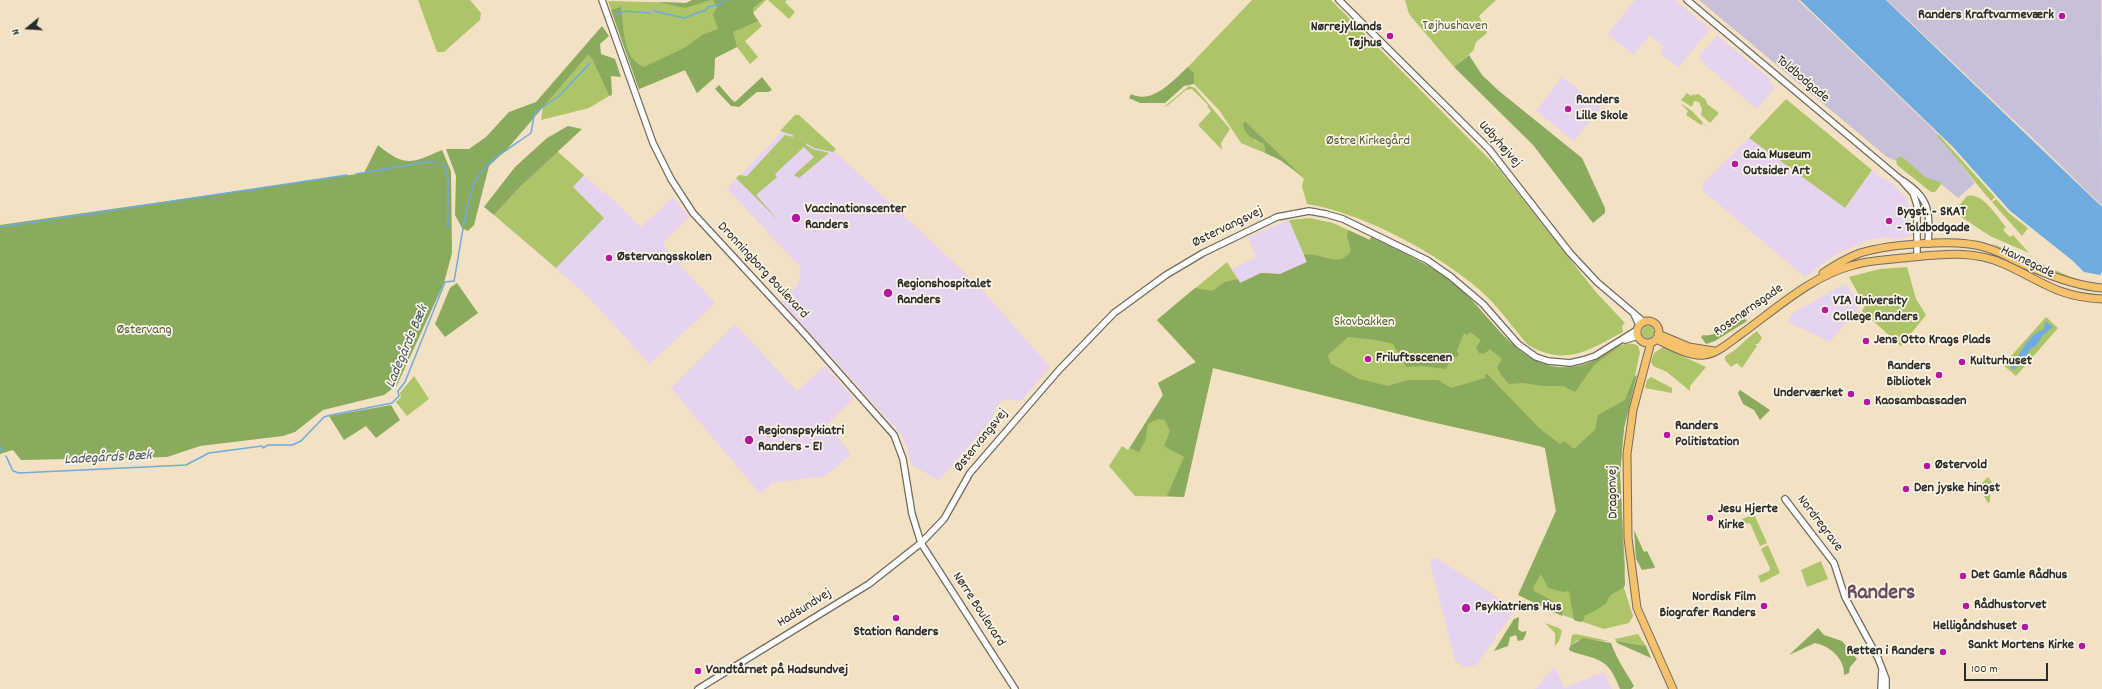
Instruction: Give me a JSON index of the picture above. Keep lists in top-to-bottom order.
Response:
{
  "streets": {
    "main road": ["Havnegade", "Rosenørnsgade", "Dragonvej"],
    "street": [
      "Toldbodgade",
      "Udbyhøjvej",
      "Østervangsvej",
      "Dronningborg Boulevard",
      "Nordregrave",
      "Hadsundvej",
      "Nørre Boulevard"
    ]
  },
  "crossings": [
    ["Toldbodgade", "Havnegade"],
    ["Toldbodgade", "Rosenørnsgade"],
    ["Udbyhøjvej", "Østervangsvej"],
    ["Østervangsvej", "Dronningborg Boulevard"],
    ["Østervangsvej", "Hadsundvej"],
    ["Østervangsvej", "Nørre Boulevard"],
    ["Havnegade", "Rosenørnsgade"],
    ["Dronningborg Boulevard", "Hadsundvej"],
    ["Dronningborg Boulevard", "Nørre Boulevard"],
    ["Rosenørnsgade", "Dragonvej"],
    ["Hadsundvej", "Nørre Boulevard"]
  ],
  "districts": ["Randers"],
  "water": ["Ladegårds Bæk"],
  "parks": [
    "Tøjhushaven",
    "Østre Kirkegård",
    "Skovbakken",
    "Østervang"
  ],
  "places": [
    "Randers Kraftvarmeværk",
    "Nørrejyllands Tøjhus",
    "Randers Lille Skole",
    "Gaia Museum Outsider Art",
    "Vaccinationscenter Randers",
    "Bygst. - SKAT - Toldbodgade",
    "Østervangsskolen",
    "Regionshospitalet Randers",
    "VIA University College Randers",
    "Jens Otto Krags Plads",
    "Friluftsscenen",
    "Kulturhuset",
    "Randers Bibliotek",
    "Underværket",
    "Kaosambassaden",
    "Randers Politistation",
    "Regionspsykiatri Randers - E1",
    "Østervold",
    "Den jyske hingst",
    "Jesu Hjerte Kirke",
    "Det Gamle Rådhus",
    "Nordisk Film Biografer Randers",
    "Rådhustorvet",
    "Psykiatriens Hus",
    "Station Randers",
    "Helligåndshuset",
    "Sankt Mortens Kirke",
    "Retten i Randers",
    "Vandtårnet på Hadsundvej"
  ],
  "scale_bar": "100 m",
  "north": "left"
}
